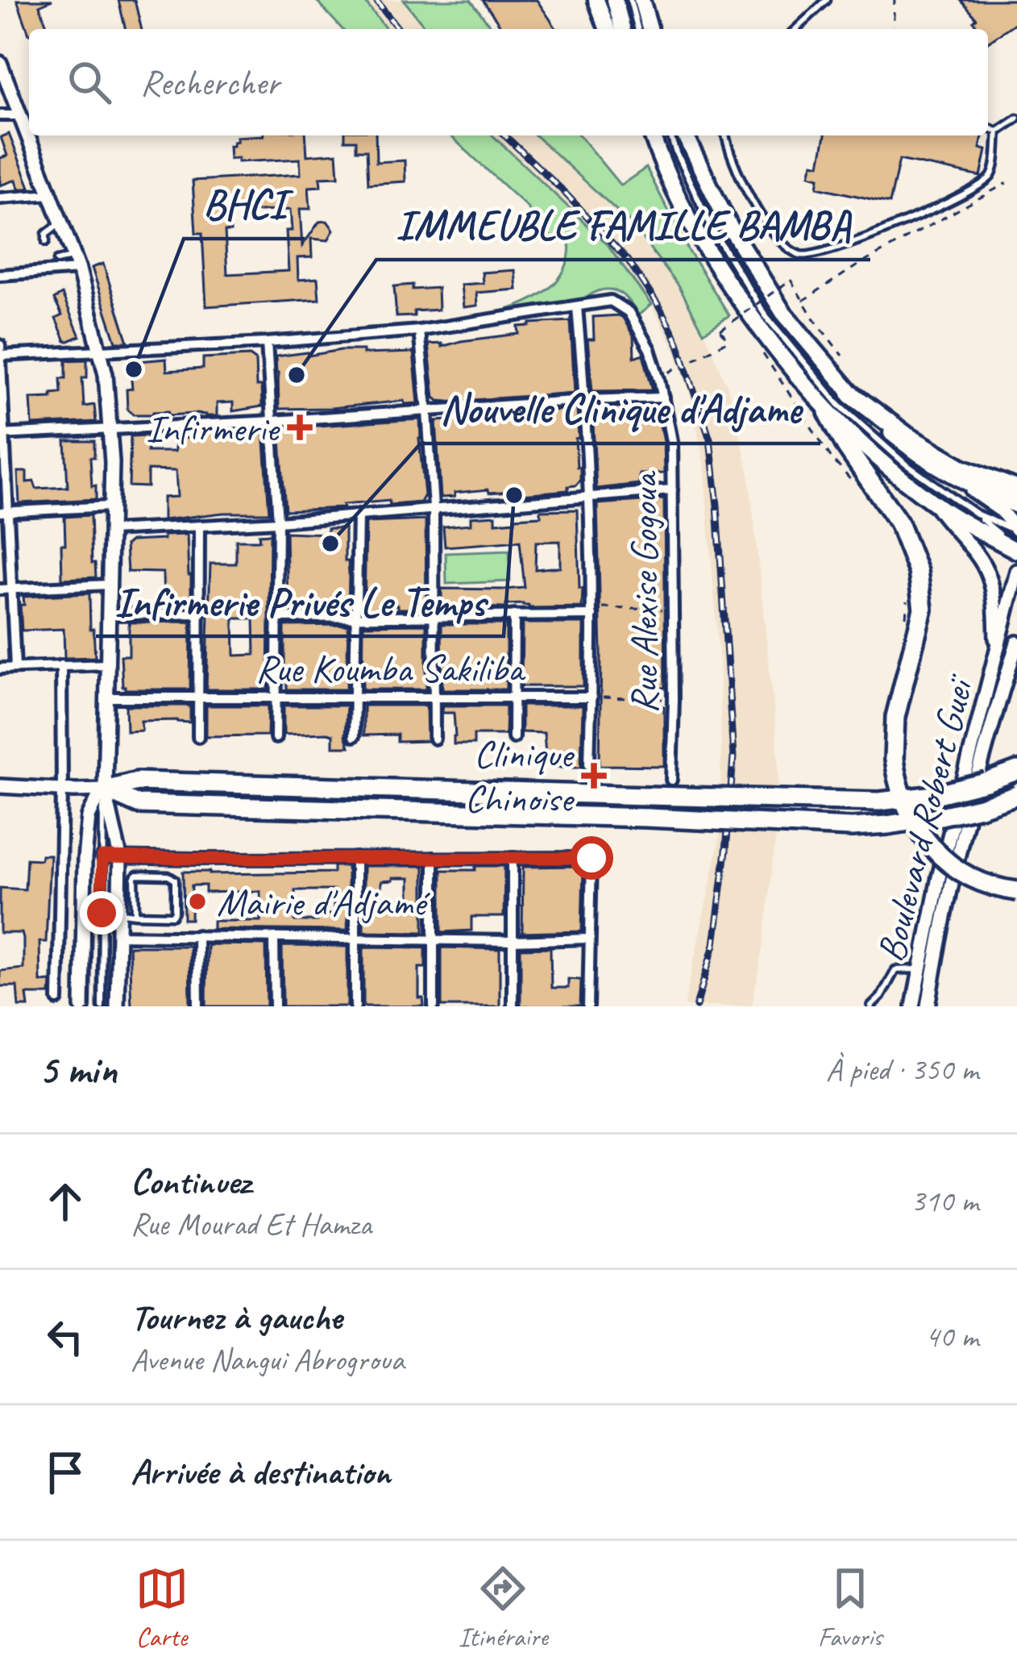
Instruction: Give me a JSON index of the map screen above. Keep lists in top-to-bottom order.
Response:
{
  "streets": {
    "main road": ["Boulevard Robert Gueï"],
    "street": ["Rue Alexise Gogoua", "Rue Koumba Sakiliba"]
  },
  "places": {
    "other": [
      "BHCI",
      "IMMEUBLE FAMILLE BAMBA",
      "Infirmerie Privés Le Temps",
      "Nouvelle Clinique d'Adjame",
      "Mairie d'Adjamé"
    ],
    "health": ["Infirmerie", "Clinique Chinoise"]
  },
  "page": {
    "search": "Rechercher",
    "heading": ["5 min", "À pied · 350 m"],
    "list": [
      ["Continuez", "Rue Mourad Et Hamza", "310 m"],
      ["Tournez à gauche", "Avenue Nangui Abrogroua", "40 m"],
      "Arrivée à destination"
    ],
    "nav": ["Carte", "Itinéraire", "Favoris"]
  }
}
